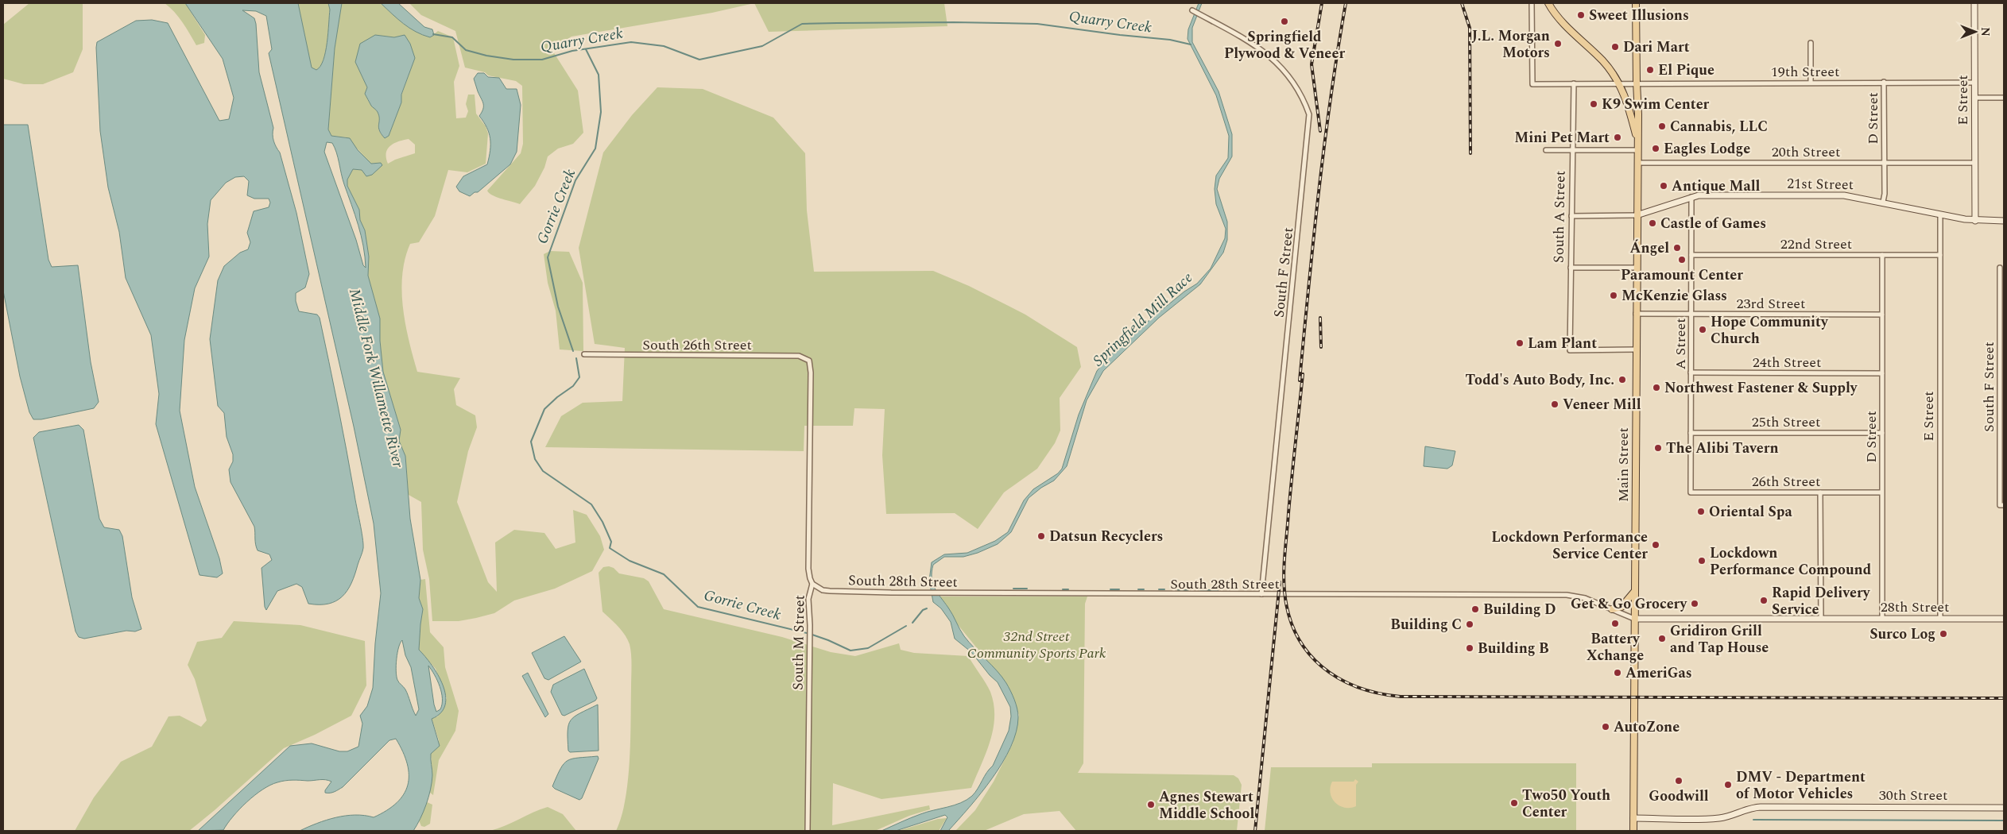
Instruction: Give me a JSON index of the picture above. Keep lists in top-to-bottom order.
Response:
{
  "streets": {
    "main road": ["Main Street"],
    "street": [
      "19th Street",
      "E Street",
      "D Street",
      "20th Street",
      "21st Street",
      "South A Street",
      "22nd Street",
      "South F Street",
      "23rd Street",
      "A Street",
      "South 26th Street",
      "24th Street",
      "25th Street",
      "26th Street",
      "South 28th Street",
      "28th Street",
      "South M Street",
      "30th Street"
    ]
  },
  "crossings": [
    ["19th Street", "E Street"],
    ["19th Street", "D Street"],
    ["19th Street", "South A Street"],
    ["19th Street", "Main Street"],
    ["E Street", "20th Street"],
    ["E Street", "21st Street"],
    ["E Street", "22nd Street"],
    ["E Street", "28th Street"],
    ["D Street", "20th Street"],
    ["D Street", "21st Street"],
    ["D Street", "22nd Street"],
    ["D Street", "23rd Street"],
    ["D Street", "24th Street"],
    ["D Street", "25th Street"],
    ["D Street", "26th Street"],
    ["D Street", "28th Street"],
    ["20th Street", "Main Street"],
    ["21st Street", "A Street"],
    ["21st Street", "Main Street"],
    ["South A Street", "Main Street"],
    ["22nd Street", "A Street"],
    ["South F Street", "South 28th Street"],
    ["23rd Street", "A Street"],
    ["23rd Street", "Main Street"],
    ["A Street", "24th Street"],
    ["A Street", "25th Street"],
    ["A Street", "26th Street"],
    ["South 26th Street", "South M Street"],
    ["Main Street", "South 28th Street"],
    ["Main Street", "28th Street"],
    ["Main Street", "30th Street"],
    ["South 28th Street", "28th Street"],
    ["South 28th Street", "South M Street"]
  ],
  "water": [
    "Quarry Creek",
    "Gorrie Creek",
    "Springfield Mill Race",
    "Middle Fork Willamette River"
  ],
  "parks": ["32nd Street Community Sports Park"],
  "places": [
    "Sweet Illusions",
    "Springfield Plywood & Veneer",
    "J.L. Morgan Motors",
    "Dari Mart",
    "El Pique",
    "K9 Swim Center",
    "Cannabis, LLC",
    "Mini Pet Mart",
    "Eagles Lodge",
    "Antique Mall",
    "Castle of Games",
    "Ángel",
    "Paramount Center",
    "McKenzie Glass",
    "Hope Community Church",
    "Lam Plant",
    "Todd's Auto Body, Inc.",
    "Northwest Fastener & Supply",
    "Veneer Mill",
    "The Alibi Tavern",
    "Oriental Spa",
    "Datsun Recyclers",
    "Lockdown Performance Service Center",
    "Lockdown Performance Compound",
    "Rapid Delivery Service",
    "Get & Go Grocery",
    "Building D",
    "Battery Xchange",
    "Building C",
    "Surco Log",
    "Gridiron Grill and Tap House",
    "Building B",
    "AmeriGas",
    "AutoZone",
    "Goodwill",
    "DMV - Department of Motor Vehicles",
    "Two50 Youth Center",
    "Agnes Stewart Middle School"
  ],
  "north": "right"
}
